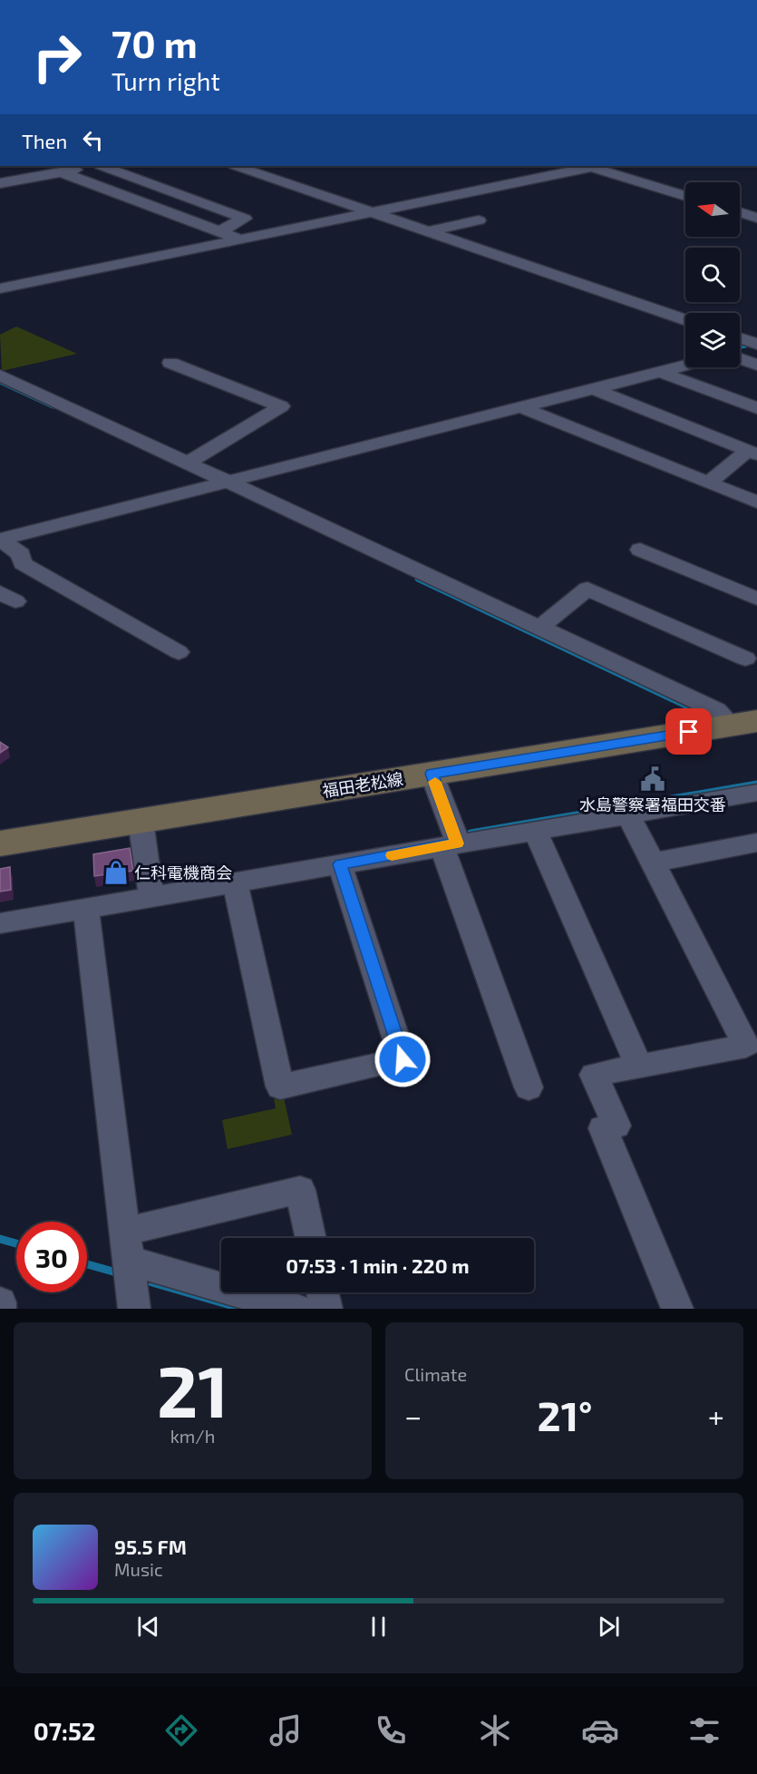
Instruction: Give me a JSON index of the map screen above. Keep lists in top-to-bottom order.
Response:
{
  "streets": {
    "main road": ["福田老松線"]
  },
  "places": {
    "public building": ["水島警察署福田交番"],
    "shop": ["仁科電機商会"]
  },
  "north": "left",
  "page": {
    "turn": ["70 m", "Turn right"],
    "then": "Then",
    "limit": "30",
    "trip": "07:53 · 1 min · 220 m",
    "tile": [
      ["21", "km/h"],
      "Climate"
    ],
    "heat": ["−", "21°", "+"],
    "song": ["95.5 FM", "Music"],
    "tabs": "07:52"
  }
}
